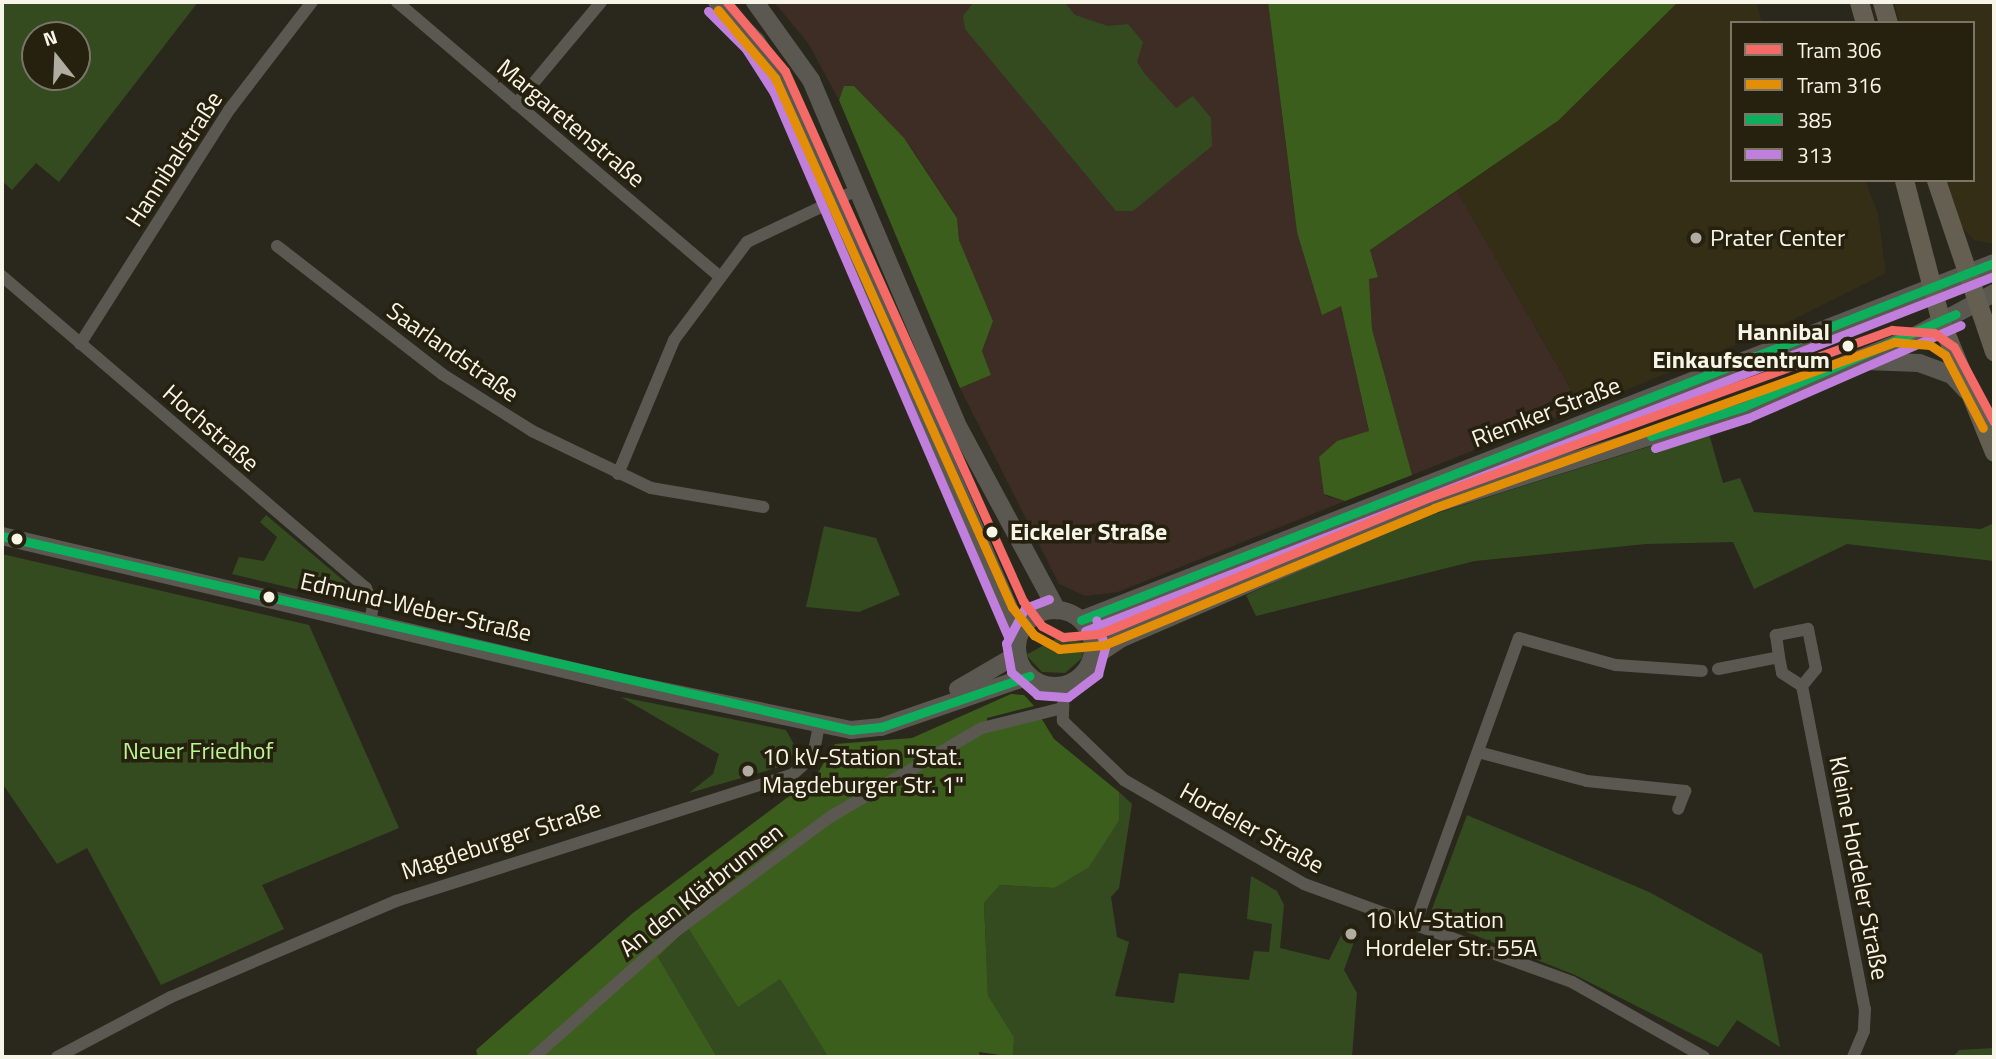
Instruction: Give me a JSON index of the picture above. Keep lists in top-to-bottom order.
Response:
{
  "streets": {
    "main road": ["Riemker Straße", "Edmund-Weber-Straße"],
    "street": [
      "Margaretenstraße",
      "Hannibalstraße",
      "Saarlandstraße",
      "Hochstraße",
      "Hordeler Straße",
      "Magdeburger Straße",
      "Kleine Hordeler Straße",
      "An den Klärbrunnen"
    ]
  },
  "crossings": [
    ["Hannibalstraße", "Hochstraße"],
    ["Hochstraße", "Edmund-Weber-Straße"],
    ["Edmund-Weber-Straße", "Magdeburger Straße"],
    ["Hordeler Straße", "An den Klärbrunnen"]
  ],
  "parks": ["Neuer Friedhof"],
  "places": [
    "Prater Center",
    "Hannibal Einkaufscentrum",
    "Eickeler Straße",
    "10 kV-Station \"Stat. Magdeburger Str. 1\"",
    "10 kV-Station Hordeler Str. 55A"
  ],
  "lines": [
    "tram line 306",
    "tram line 316",
    "transit line 313",
    "transit line 385"
  ],
  "legend": [
    "Tram 306",
    "Tram 316",
    "385",
    "313"
  ],
  "north": "top"
}
